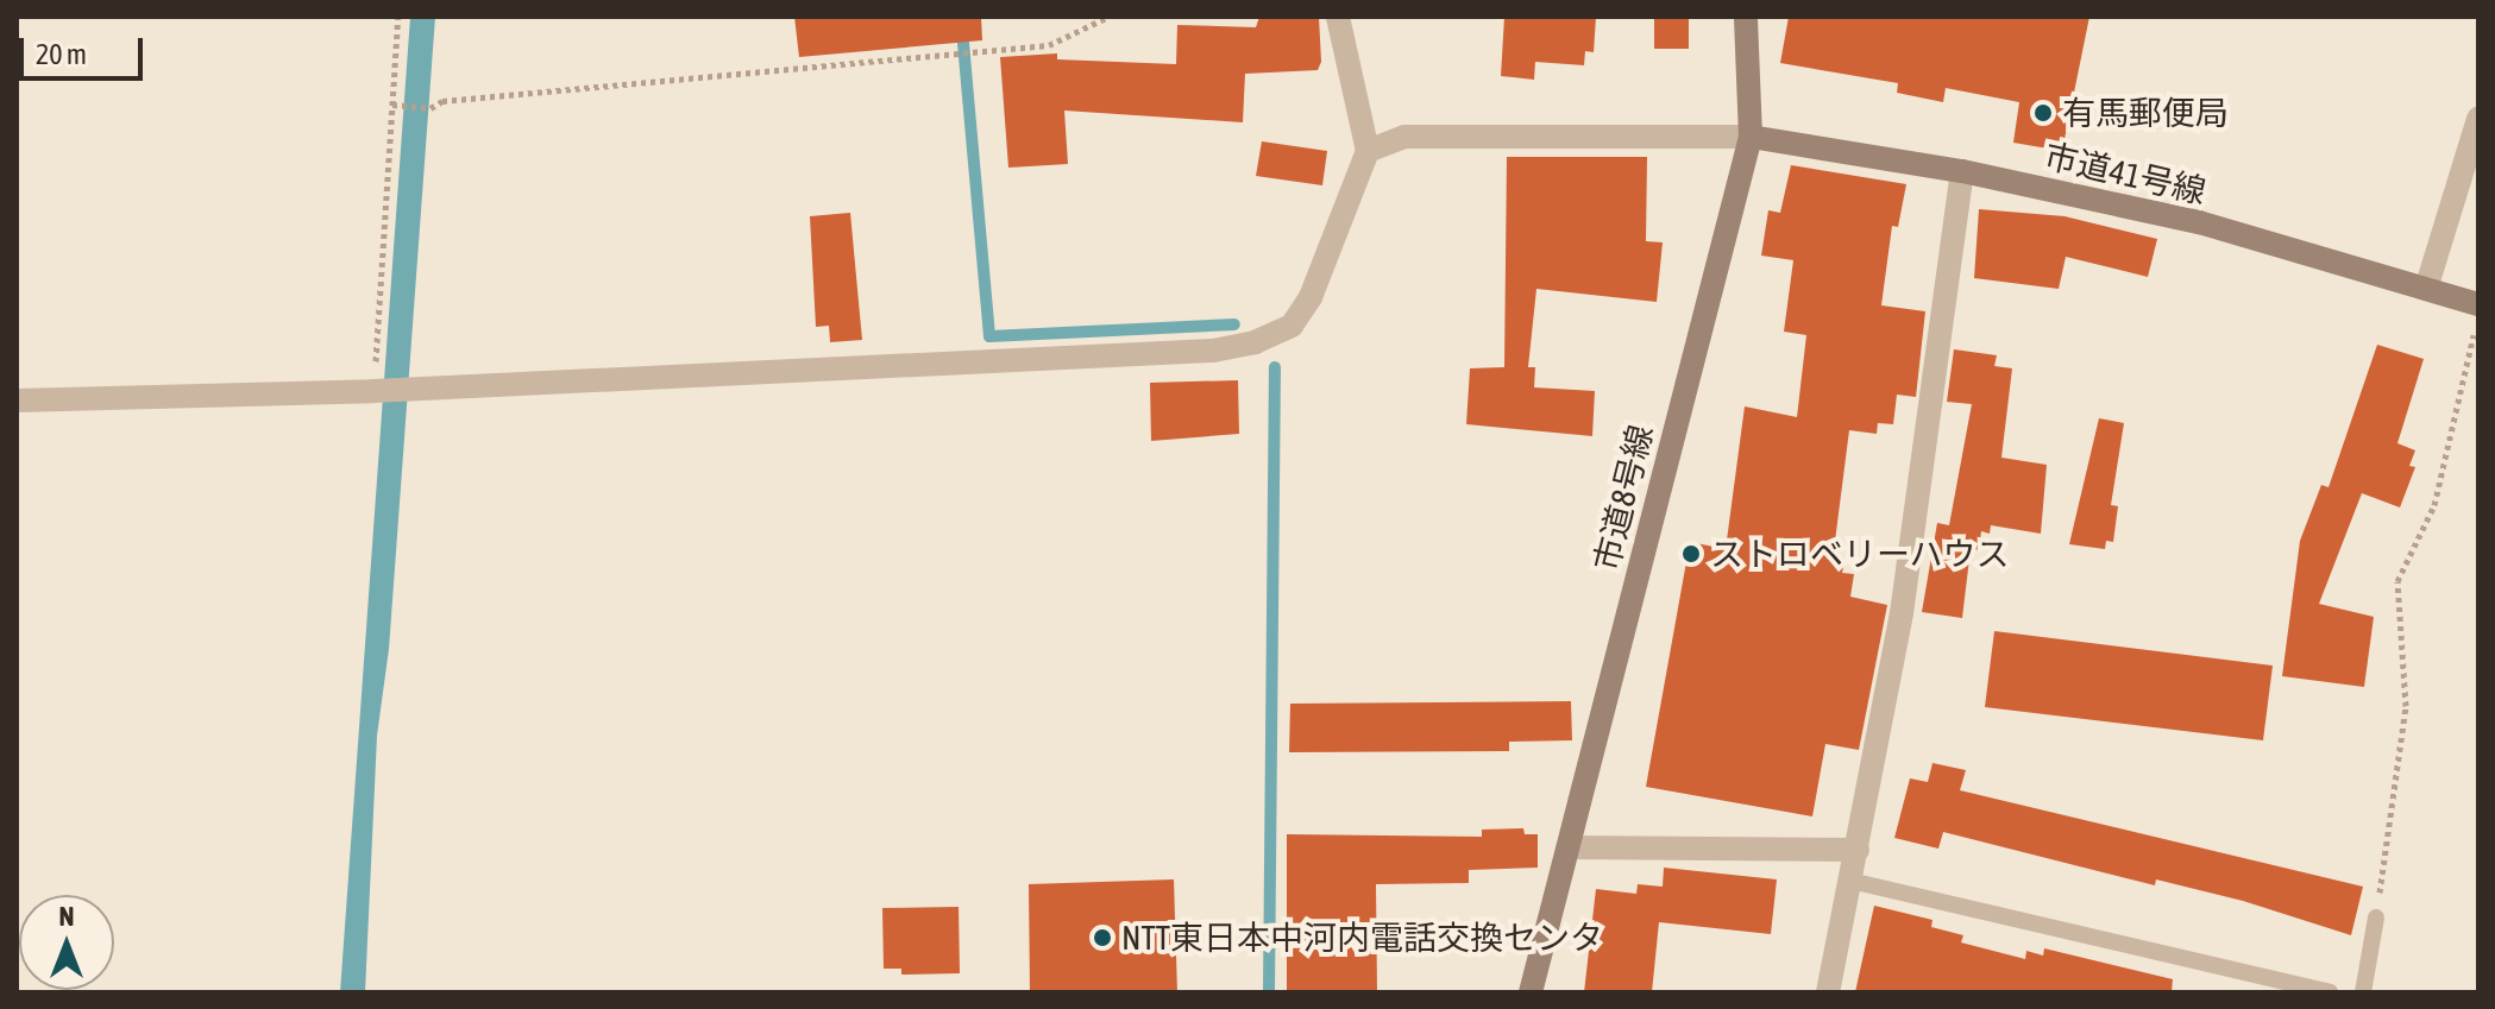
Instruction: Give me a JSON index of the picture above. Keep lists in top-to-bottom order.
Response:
{
  "streets": {
    "street": ["市道41号線", "市道8号線"]
  },
  "crossings": [
    ["市道41号線", "市道8号線"]
  ],
  "places": ["有馬郵便局", "ストロベリーハウス", "NTT東日本中河内電話交換センタ"],
  "scale_bar": "20 m",
  "north": "top"
}
